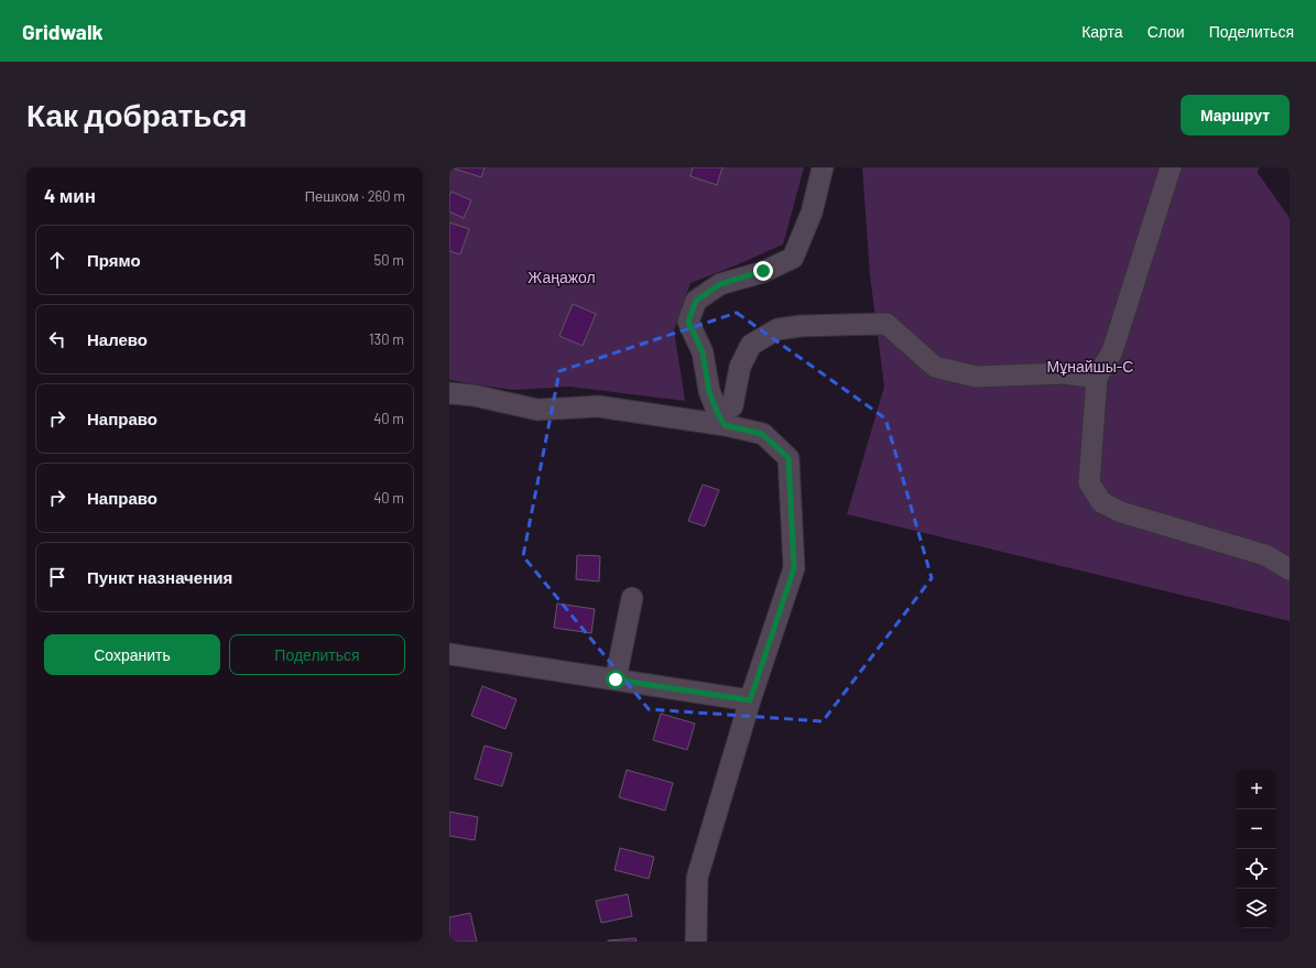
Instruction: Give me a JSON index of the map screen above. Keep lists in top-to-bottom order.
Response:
{
  "parks": ["Жаңажол", "Мұнайшы-С"],
  "page": {
    "header": "Gridwalk",
    "nav": ["Карта", "Слои", "Поделиться"],
    "buttons": [
      "Маршрут",
      ["Сохранить", "Поделиться"]
    ],
    "title": "Как добраться",
    "heading": ["4 мин", "Пешком · 260 m"],
    "list": [
      ["Прямо", "50 m"],
      ["Налево", "130 m"],
      ["Направо", "40 m"],
      ["Направо", "40 m"],
      "Пункт назначения"
    ],
    "map_buttons": ["+", "−"]
  }
}
